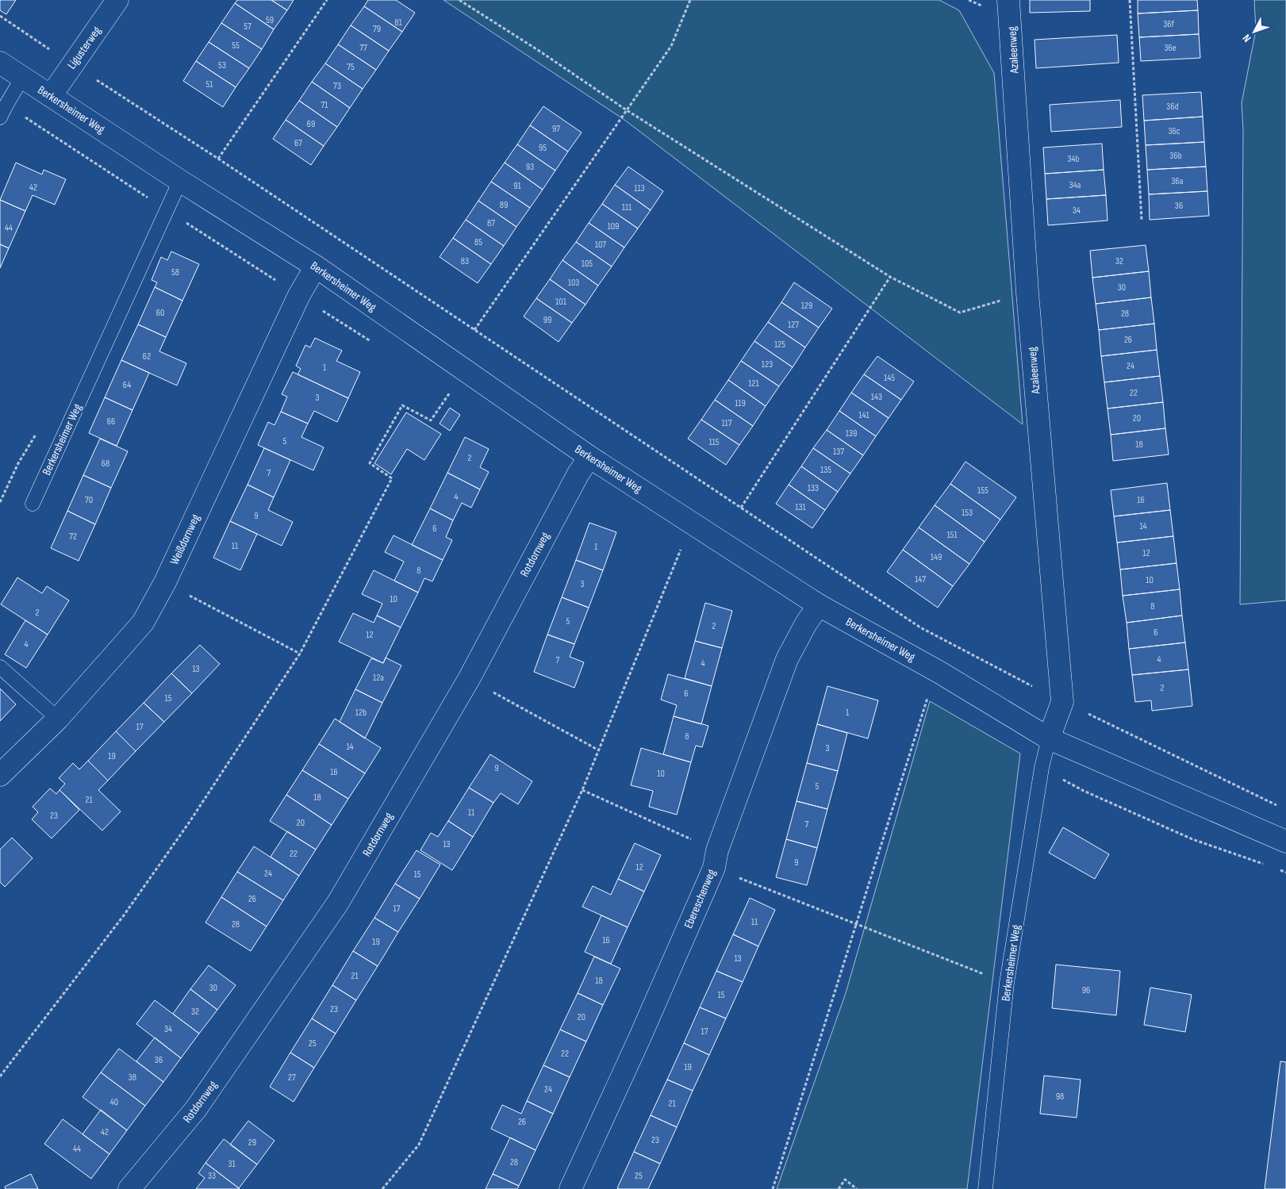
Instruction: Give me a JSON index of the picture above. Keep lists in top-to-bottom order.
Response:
{
  "streets": {
    "street": [
      "Ligusterweg",
      "Azaleenweg",
      "Berkersheimer Weg",
      "Weißdornweg",
      "Rotdornweg",
      "Ebereschenweg"
    ]
  },
  "crossings": [
    ["Ligusterweg", "Berkersheimer Weg"],
    ["Azaleenweg", "Berkersheimer Weg"],
    ["Berkersheimer Weg", "Weißdornweg"],
    ["Berkersheimer Weg", "Rotdornweg"],
    ["Berkersheimer Weg", "Ebereschenweg"]
  ],
  "house_numbers": [
    "59",
    "81",
    "36f",
    "57",
    "79",
    "55",
    "77",
    "36e",
    "53",
    "75",
    "51",
    "73",
    "71",
    "36d",
    "69",
    "97",
    "36c",
    "67",
    "95",
    "36b",
    "34b",
    "93",
    "36a",
    "34a",
    "91",
    "42",
    "113",
    "89",
    "36",
    "111",
    "34",
    "87",
    "109",
    "44",
    "85",
    "107",
    "83",
    "32",
    "105",
    "58",
    "103",
    "30",
    "101",
    "129",
    "60",
    "28",
    "99",
    "127",
    "26",
    "125",
    "62",
    "123",
    "24",
    "1",
    "145",
    "121",
    "64",
    "22",
    "143",
    "3",
    "119",
    "141",
    "20",
    "66",
    "117",
    "139",
    "5",
    "115",
    "18",
    "137",
    "2",
    "68",
    "135",
    "7",
    "133",
    "155",
    "4",
    "70",
    "16",
    "131",
    "153",
    "9",
    "14",
    "6",
    "151",
    "72",
    "11",
    "1",
    "12",
    "149",
    "8",
    "147",
    "10",
    "3",
    "10",
    "8",
    "2",
    "5",
    "2",
    "6",
    "12",
    "4",
    "4",
    "7",
    "4",
    "13",
    "12a",
    "2",
    "6",
    "15",
    "12b",
    "1",
    "17",
    "8",
    "14",
    "3",
    "19",
    "9",
    "16",
    "10",
    "5",
    "18",
    "21",
    "11",
    "23",
    "20",
    "7",
    "13",
    "22",
    "9",
    "12",
    "24",
    "15",
    "26",
    "17",
    "11",
    "28",
    "16",
    "19",
    "13",
    "21",
    "18",
    "30",
    "96",
    "15",
    "23",
    "32",
    "20",
    "34",
    "17",
    "25",
    "22",
    "36",
    "19",
    "38",
    "27",
    "24",
    "98",
    "40",
    "21",
    "26",
    "42",
    "23",
    "29",
    "44",
    "28",
    "31",
    "33",
    "25"
  ],
  "north": "bottom left"
}
